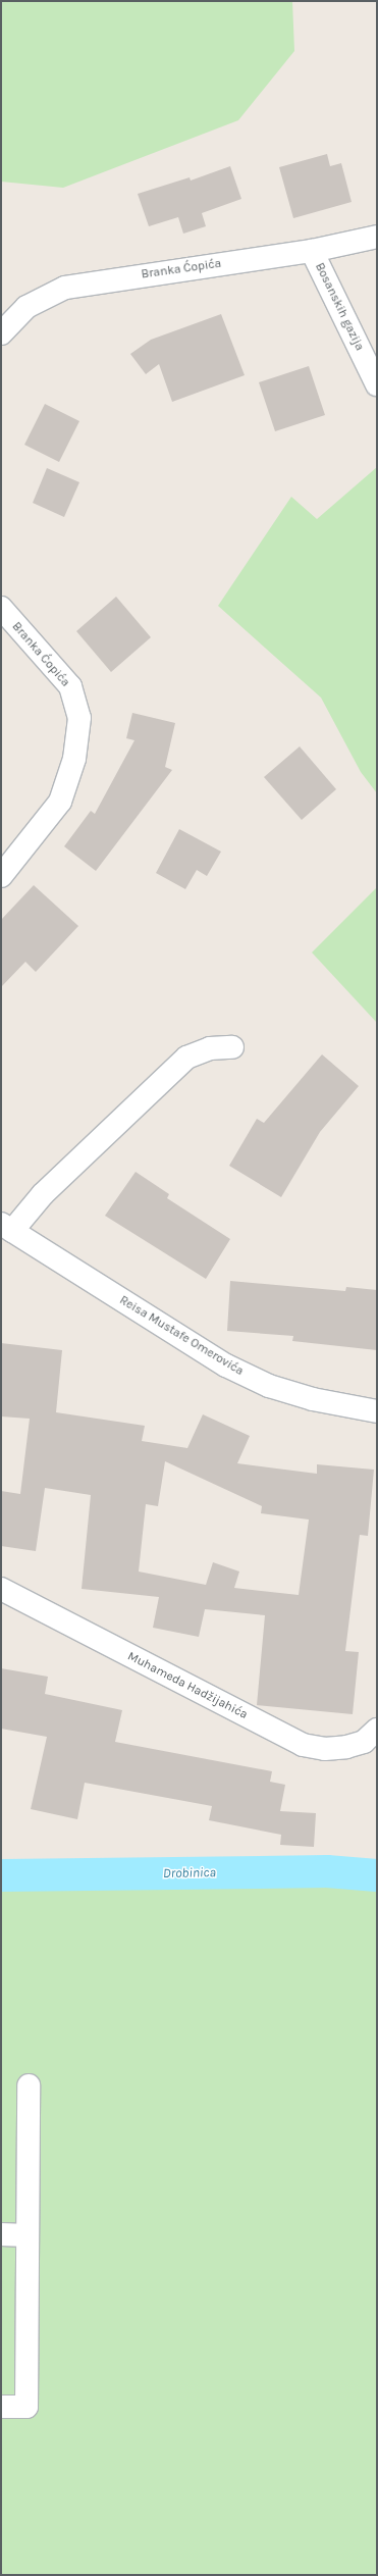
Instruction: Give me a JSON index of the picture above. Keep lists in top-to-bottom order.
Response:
{
  "streets": {
    "street": [
      "Branka Ćopića",
      "Bosanskih gazija",
      "Reisa Mustafe Omerovića",
      "Muhameda Hadžijahića"
    ]
  },
  "crossings": [
    ["Branka Ćopića", "Bosanskih gazija"]
  ],
  "water": ["Drobinica"]
}
